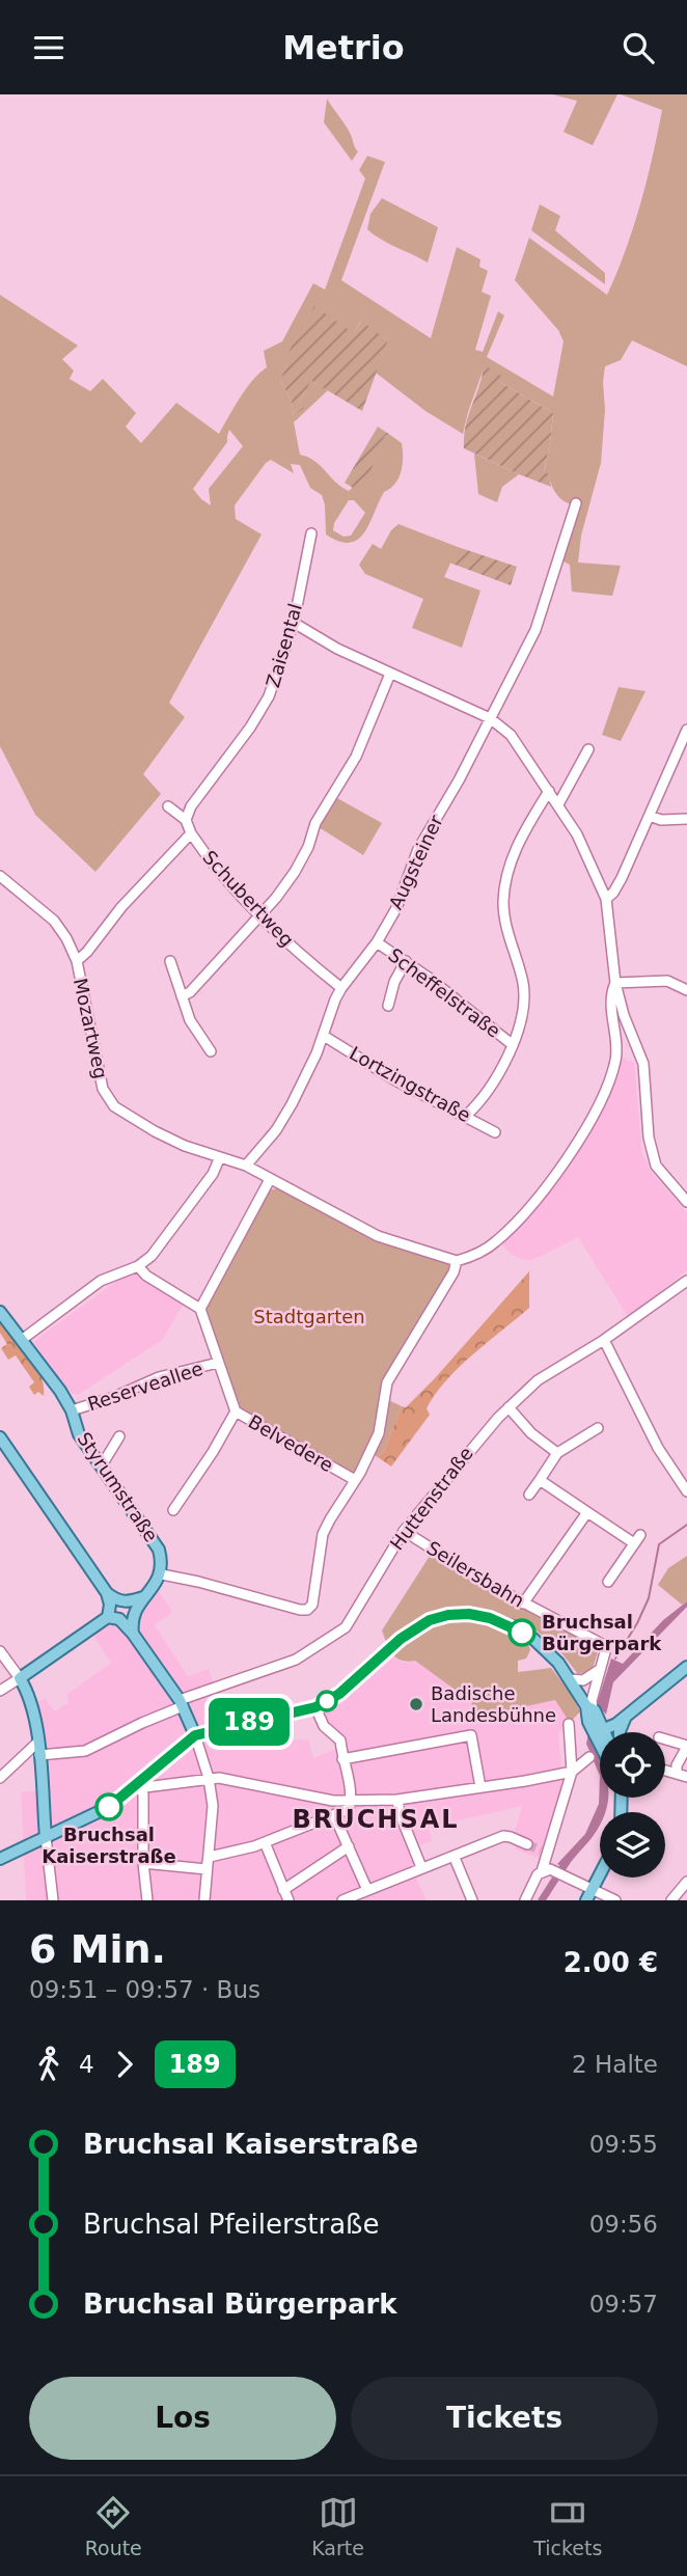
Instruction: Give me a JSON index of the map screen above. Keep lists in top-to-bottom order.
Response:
{
  "streets": {
    "main road": ["Styrumstraße"],
    "street": [
      "Zaisental",
      "Augsteiner",
      "Schubertweg",
      "Scheffelstraße",
      "Mozartweg",
      "Lortzingstraße",
      "Reserveallee",
      "Belvedere",
      "Huttenstraße",
      "Seilersbahn"
    ]
  },
  "crossings": [
    ["Augsteiner", "Schubertweg"],
    ["Augsteiner", "Scheffelstraße"],
    ["Augsteiner", "Mozartweg"],
    ["Augsteiner", "Lortzingstraße"],
    ["Reserveallee", "Belvedere"],
    ["Reserveallee", "Styrumstraße"],
    ["Huttenstraße", "Seilersbahn"]
  ],
  "districts": ["BRUCHSAL"],
  "parks": ["Stadtgarten"],
  "places": ["Bruchsal Bürgerpark", "Badische Landesbühne", "Bruchsal Kaiserstraße"],
  "lines": ["bus line 189"],
  "page": {
    "header": "Metrio",
    "on_map": "189",
    "heading": ["6 Min.", "09:51 – 09:57 · Bus", "2.00 €"],
    "legs": ["4", "189", "2 Halte"],
    "list": [
      {
        "name": "Bruchsal Kaiserstraße",
        "value": "09:55"
      },
      {
        "name": "Bruchsal Pfeilerstraße",
        "value": "09:56"
      },
      {
        "name": "Bruchsal Bürgerpark",
        "value": "09:57"
      }
    ],
    "buttons": ["Los", "Tickets"],
    "tabs": ["Route", "Karte", "Tickets"]
  }
}
